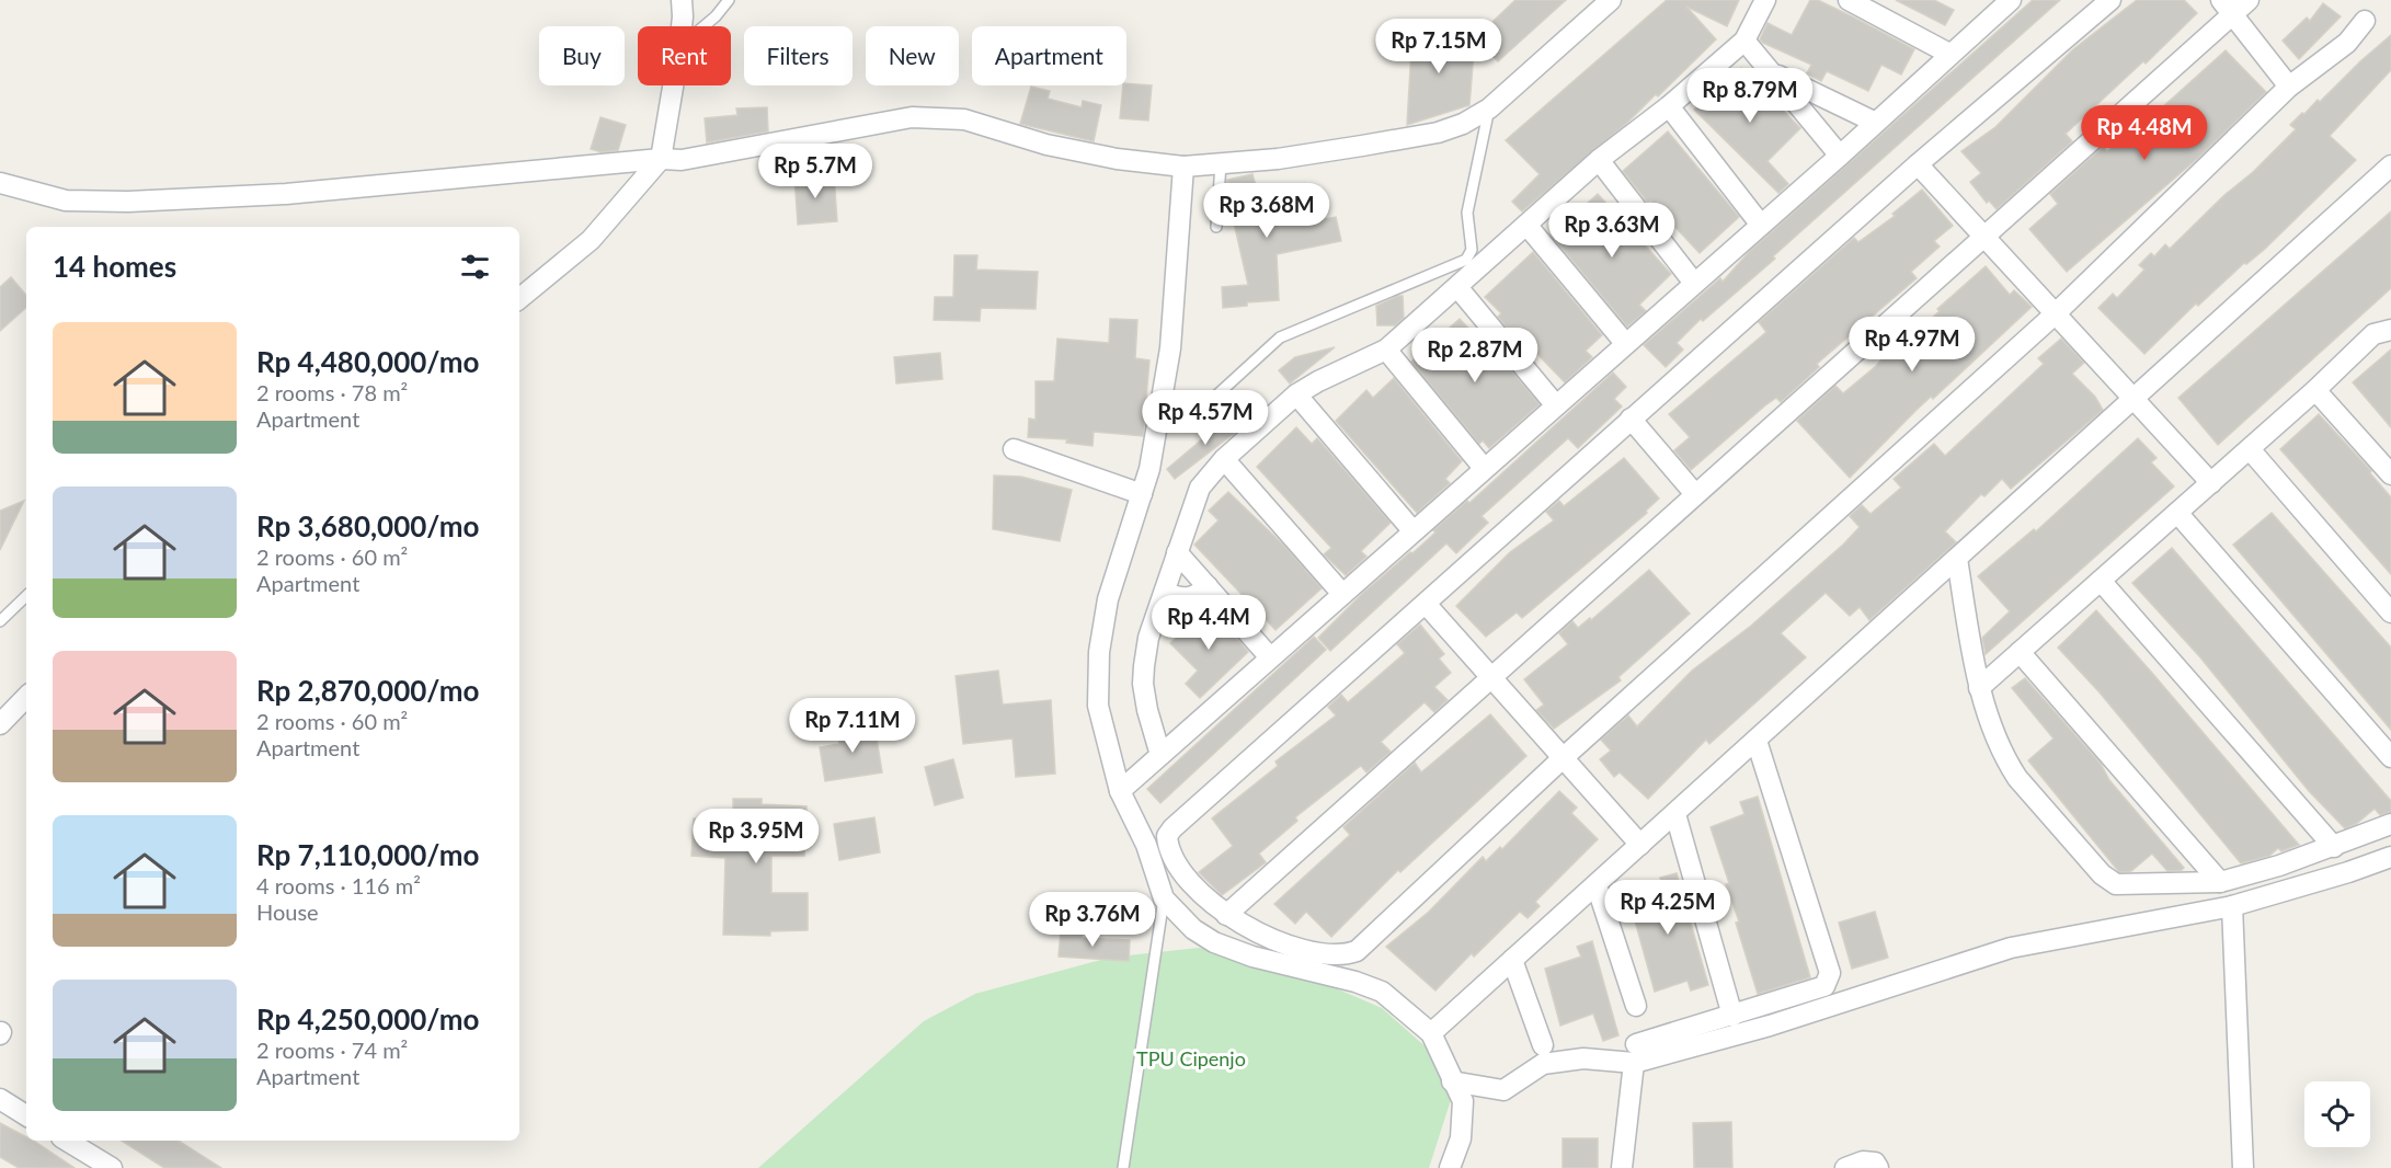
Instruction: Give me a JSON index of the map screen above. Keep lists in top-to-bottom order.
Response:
{
  "parks": ["TPU Cipenjo"],
  "page": {
    "price": [
      "Rp 7.15M",
      "Rp 8.79M",
      "Rp 4.48M",
      "Rp 5.7M",
      "Rp 3.68M",
      "Rp 3.63M",
      "Rp 4.97M",
      "Rp 2.87M",
      "Rp 4.57M",
      "Rp 4.4M",
      "Rp 7.11M",
      "Rp 3.95M",
      "Rp 4.25M",
      "Rp 3.76M"
    ],
    "chip": [
      "Buy",
      "Rent",
      "Filters",
      "New",
      "Apartment"
    ],
    "heading": "14 homes",
    "list": [
      {
        "name": "Rp 4,480,000/mo",
        "note": "2 rooms · 78 m² · Apartment"
      },
      {
        "name": "Rp 3,680,000/mo",
        "note": "2 rooms · 60 m² · Apartment"
      },
      {
        "name": "Rp 2,870,000/mo",
        "note": "2 rooms · 60 m² · Apartment"
      },
      {
        "name": "Rp 7,110,000/mo",
        "note": "4 rooms · 116 m² · House"
      },
      {
        "name": "Rp 4,250,000/mo",
        "note": "2 rooms · 74 m² · Apartment"
      }
    ]
  }
}
